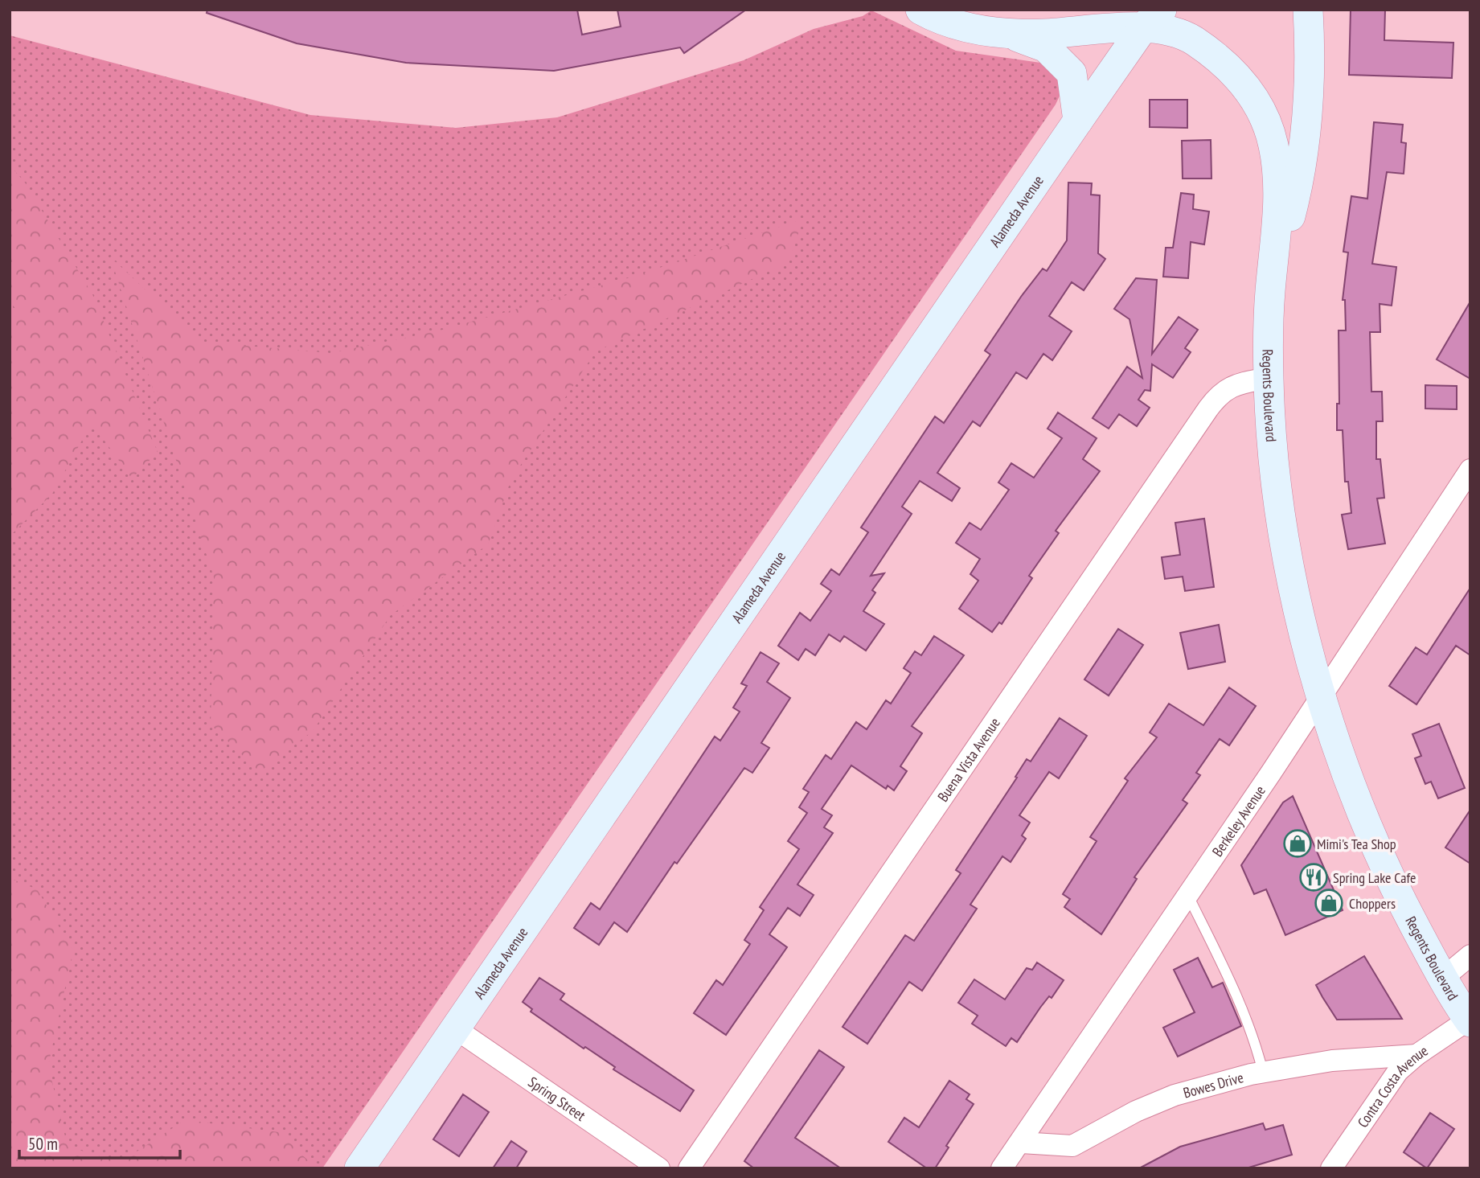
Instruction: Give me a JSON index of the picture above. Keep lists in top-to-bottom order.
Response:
{
  "streets": {
    "main road": ["Alameda Avenue", "Regents Boulevard"],
    "street": [
      "Buena Vista Avenue",
      "Berkeley Avenue",
      "Bowes Drive",
      "Contra Costa Avenue",
      "Spring Street"
    ]
  },
  "crossings": [
    ["Alameda Avenue", "Regents Boulevard"],
    ["Alameda Avenue", "Spring Street"],
    ["Regents Boulevard", "Buena Vista Avenue"],
    ["Regents Boulevard", "Berkeley Avenue"],
    ["Regents Boulevard", "Contra Costa Avenue"],
    ["Berkeley Avenue", "Bowes Drive"],
    ["Bowes Drive", "Contra Costa Avenue"]
  ],
  "places": {
    "shop": ["Mimi's Tea Shop", "Choppers"],
    "restaurant": ["Spring Lake Cafe"]
  },
  "scale_bar": "50 m"
}
